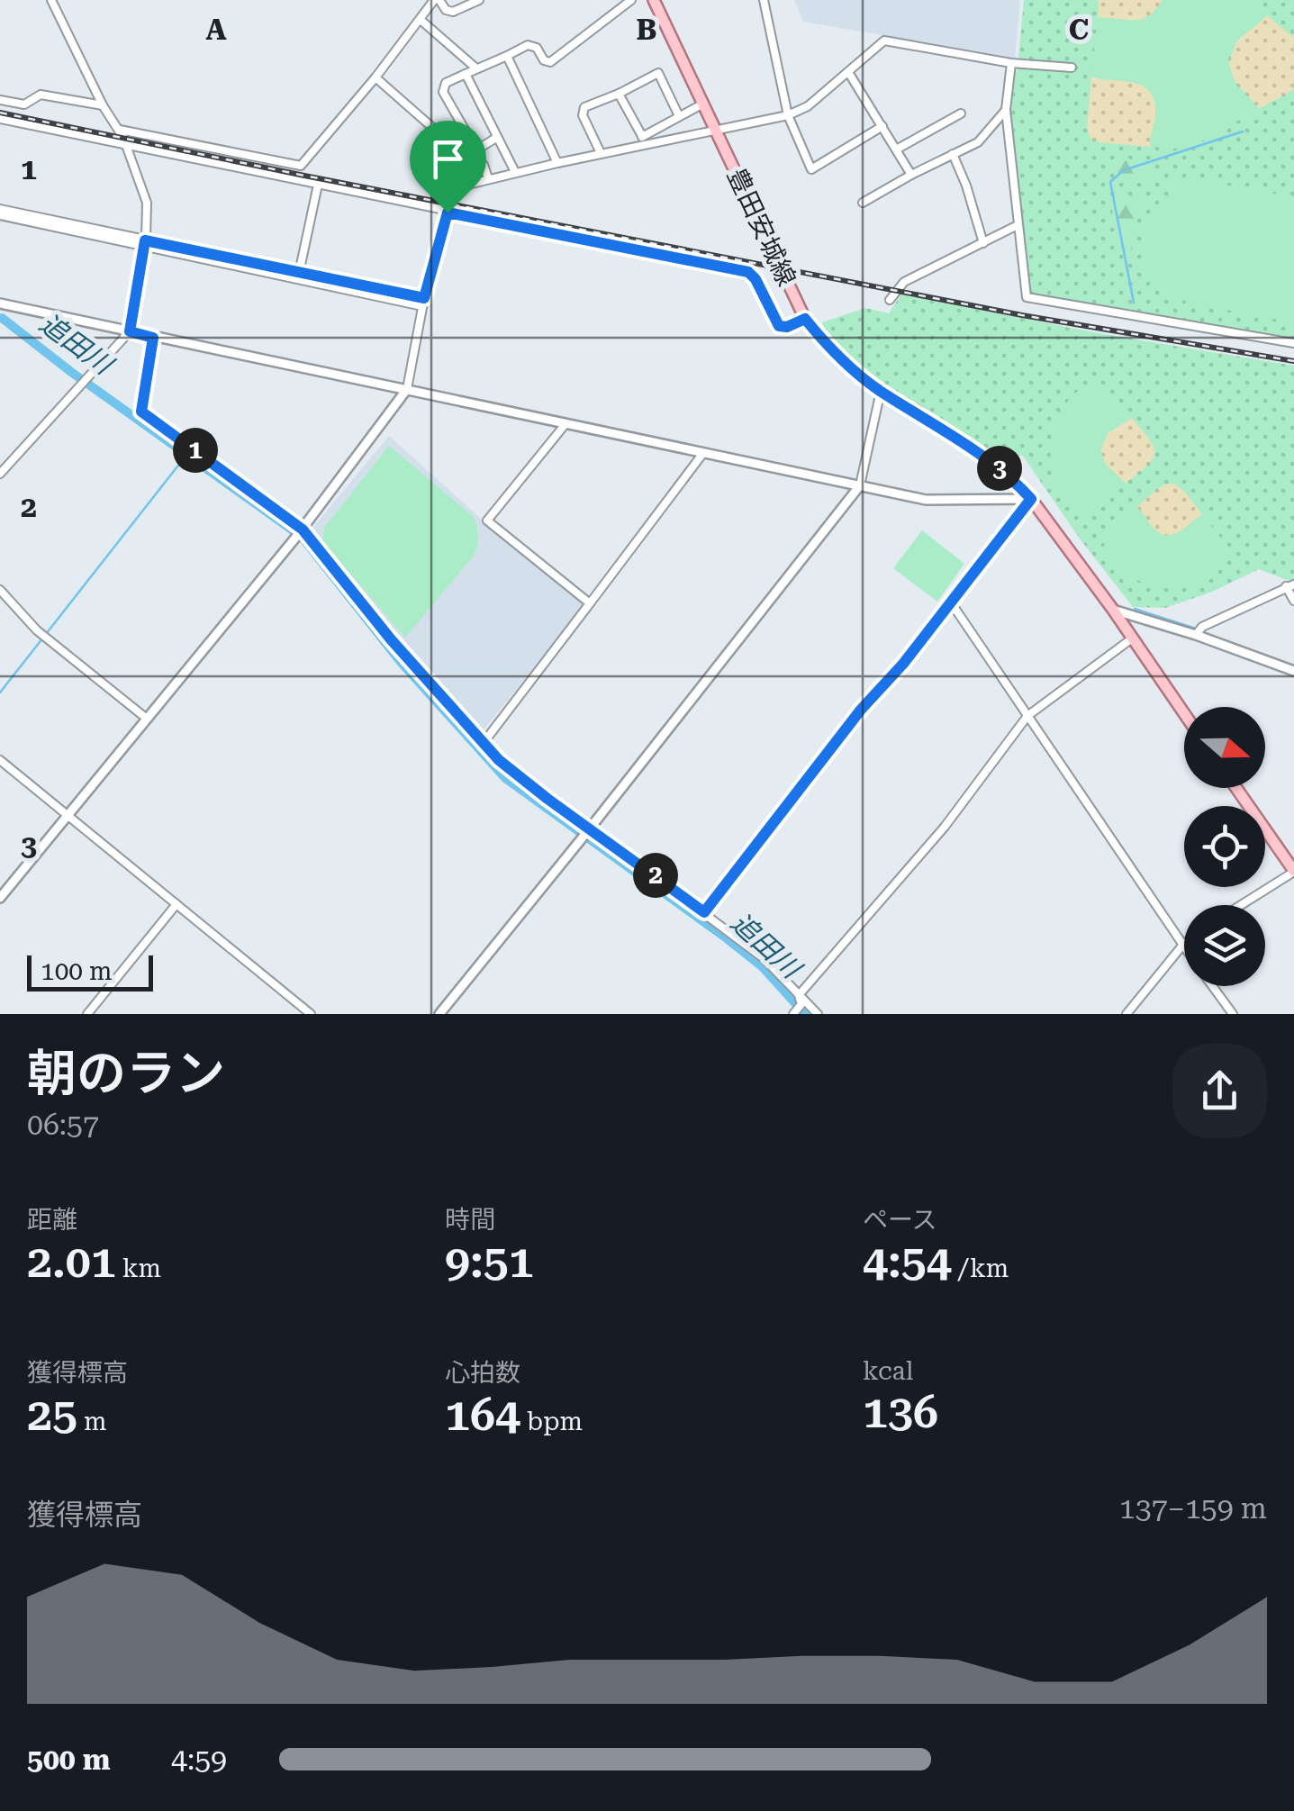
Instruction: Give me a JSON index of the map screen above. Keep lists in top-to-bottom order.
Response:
{
  "streets": {
    "main road": ["豊田安城線"]
  },
  "water": ["追田川"],
  "scale_bar": "100 m",
  "north": "right",
  "page": {
    "pins": ["1", "3", "2"],
    "scale": "100 m",
    "heading": ["朝のラン", "06:57"],
    "stats": [
      ["距離", "2.01 km"],
      ["時間", "9:51"],
      ["ペース", "4:54 /km"],
      ["獲得標高", "25 m"],
      ["心拍数", "164 bpm"],
      ["kcal", "136"]
    ],
    "chart": ["獲得標高", "137–159 m"],
    "list": [
      {
        "name": "500 m",
        "note": "4:59"
      }
    ]
  },
  "grid": {
    "columns": ["A", "B", "C"],
    "rows": ["1", "2", "3"]
  }
}
